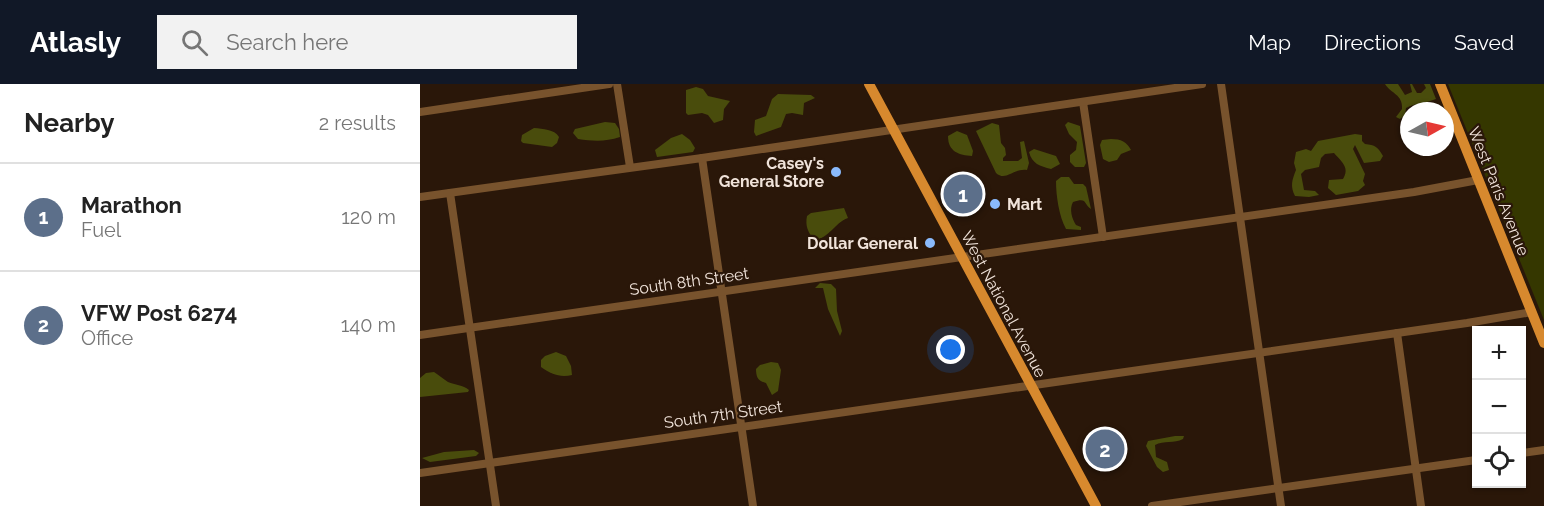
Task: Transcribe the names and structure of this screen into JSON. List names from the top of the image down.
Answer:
{
  "streets": {
    "main road": ["West Paris Avenue", "West National Avenue"],
    "street": ["South 8th Street", "South 7th Street"]
  },
  "crossings": [
    ["West Paris Avenue", "South 8th Street"],
    ["West Paris Avenue", "South 7th Street"],
    ["South 8th Street", "West National Avenue"],
    ["West National Avenue", "South 7th Street"]
  ],
  "places": ["Casey's General Store", "Mart", "Dollar General"],
  "north": "right",
  "page": {
    "header": "Atlasly",
    "search": "Search here",
    "nav": ["Map", "Directions", "Saved"],
    "heading": ["Nearby", "2 results"],
    "list": [
      {
        "mark": "1",
        "name": "Marathon",
        "note": "Fuel",
        "value": "120 m"
      },
      {
        "mark": "2",
        "name": "VFW Post 6274",
        "note": "Office",
        "value": "140 m"
      }
    ],
    "pins": ["1", "2"],
    "map_buttons": ["+", "−"]
  }
}
